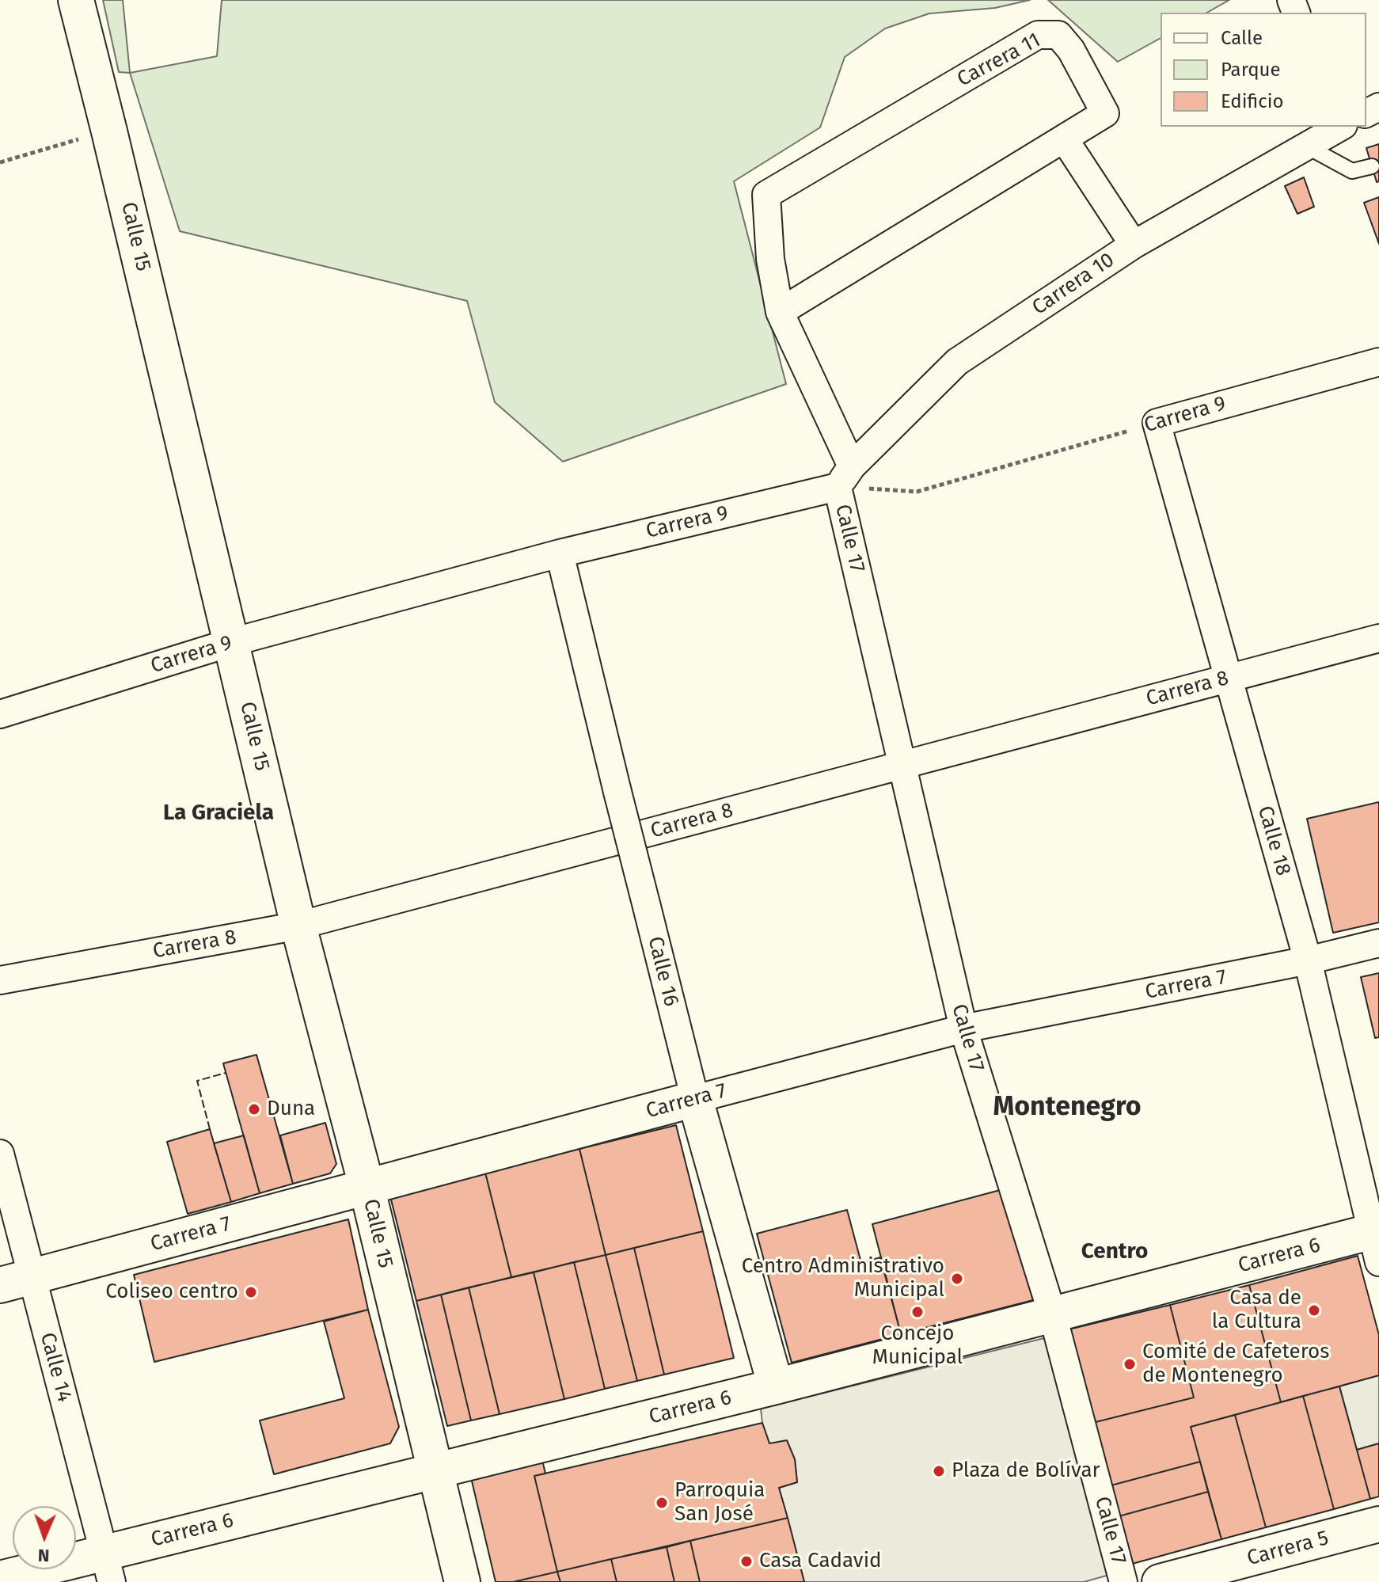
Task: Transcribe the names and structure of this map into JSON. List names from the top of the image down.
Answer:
{
  "streets": {
    "street": [
      "Carrera 11",
      "Calle 15",
      "Carrera 10",
      "Carrera 9",
      "Calle 17",
      "Carrera 8",
      "Calle 18",
      "Calle 16",
      "Carrera 7",
      "Carrera 6",
      "Calle 14",
      "Carrera 5"
    ]
  },
  "crossings": [
    ["Carrera 11", "Carrera 10"],
    ["Carrera 11", "Carrera 9"],
    ["Carrera 11", "Calle 17"],
    ["Calle 15", "Carrera 9"],
    ["Calle 15", "Carrera 8"],
    ["Calle 15", "Carrera 7"],
    ["Calle 15", "Carrera 6"],
    ["Carrera 10", "Carrera 9"],
    ["Carrera 10", "Calle 17"],
    ["Carrera 9", "Calle 17"],
    ["Carrera 9", "Calle 18"],
    ["Carrera 9", "Calle 16"],
    ["Calle 17", "Carrera 8"],
    ["Calle 17", "Carrera 7"],
    ["Calle 17", "Carrera 6"],
    ["Carrera 8", "Calle 18"],
    ["Calle 18", "Carrera 7"],
    ["Calle 18", "Carrera 6"],
    ["Calle 16", "Carrera 7"],
    ["Calle 16", "Carrera 6"],
    ["Carrera 7", "Calle 14"],
    ["Carrera 6", "Calle 14"]
  ],
  "districts": ["La Graciela", "Montenegro", "Centro"],
  "places": [
    "Duna",
    "Centro Administrativo Municipal",
    "Coliseo centro",
    "Casa de la Cultura",
    "Concejo Municipal",
    "Comité de Cafeteros de Montenegro",
    "Plaza de Bolívar",
    "Parroquia San José",
    "Casa Cadavid"
  ],
  "legend": ["Calle", "Parque", "Edificio"],
  "north": "bottom"
}
